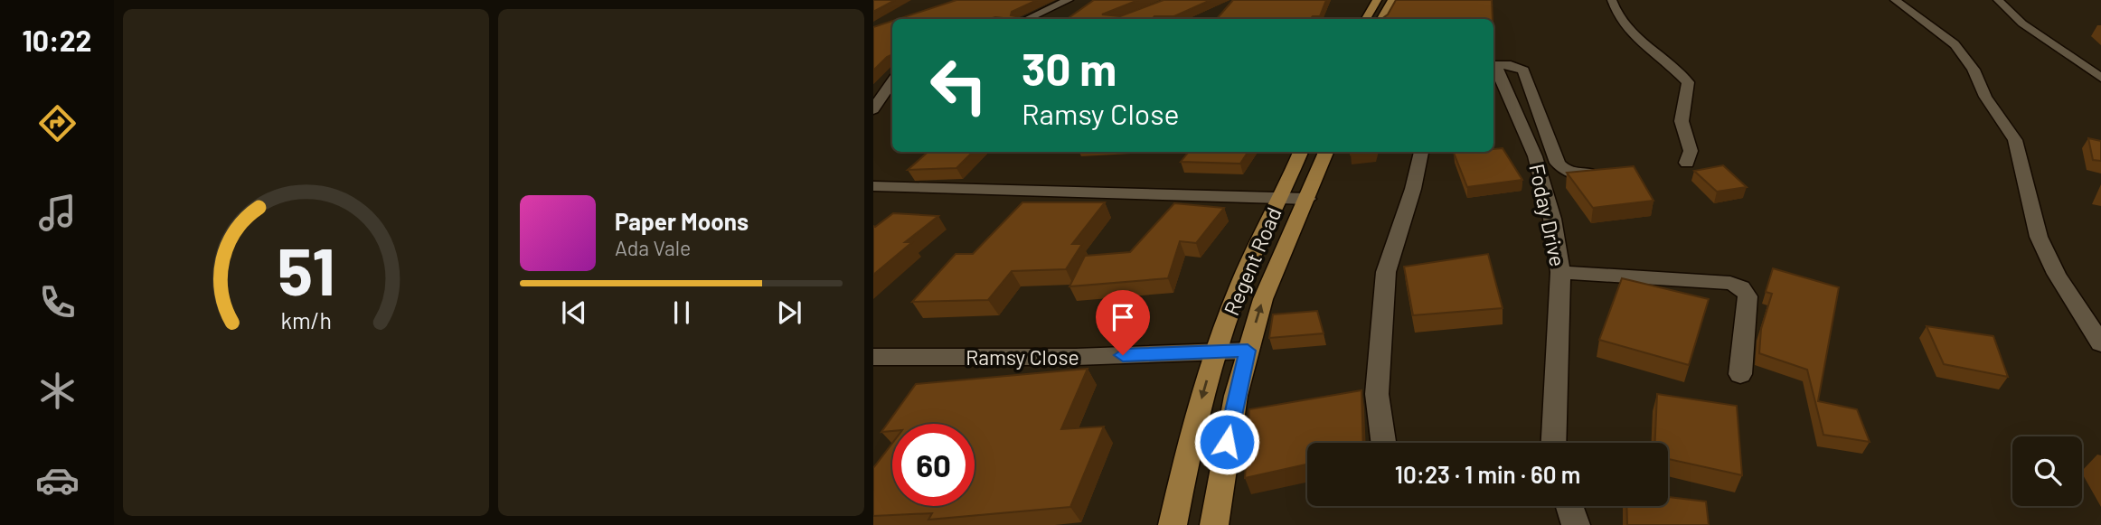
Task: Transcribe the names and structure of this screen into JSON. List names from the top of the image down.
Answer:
{
  "streets": {
    "main road": ["Regent Road"],
    "street": ["Foday Drive", "Ramsy Close"]
  },
  "crossings": [
    ["Regent Road", "Ramsy Close"]
  ],
  "page": {
    "tabs": "10:22",
    "turn": ["30 m", "Ramsy Close"],
    "song": ["Paper Moons", "Ada Vale"],
    "limit": "60",
    "trip": "10:23 · 1 min · 60 m",
    "gauge": ["51", "km/h"]
  }
}
